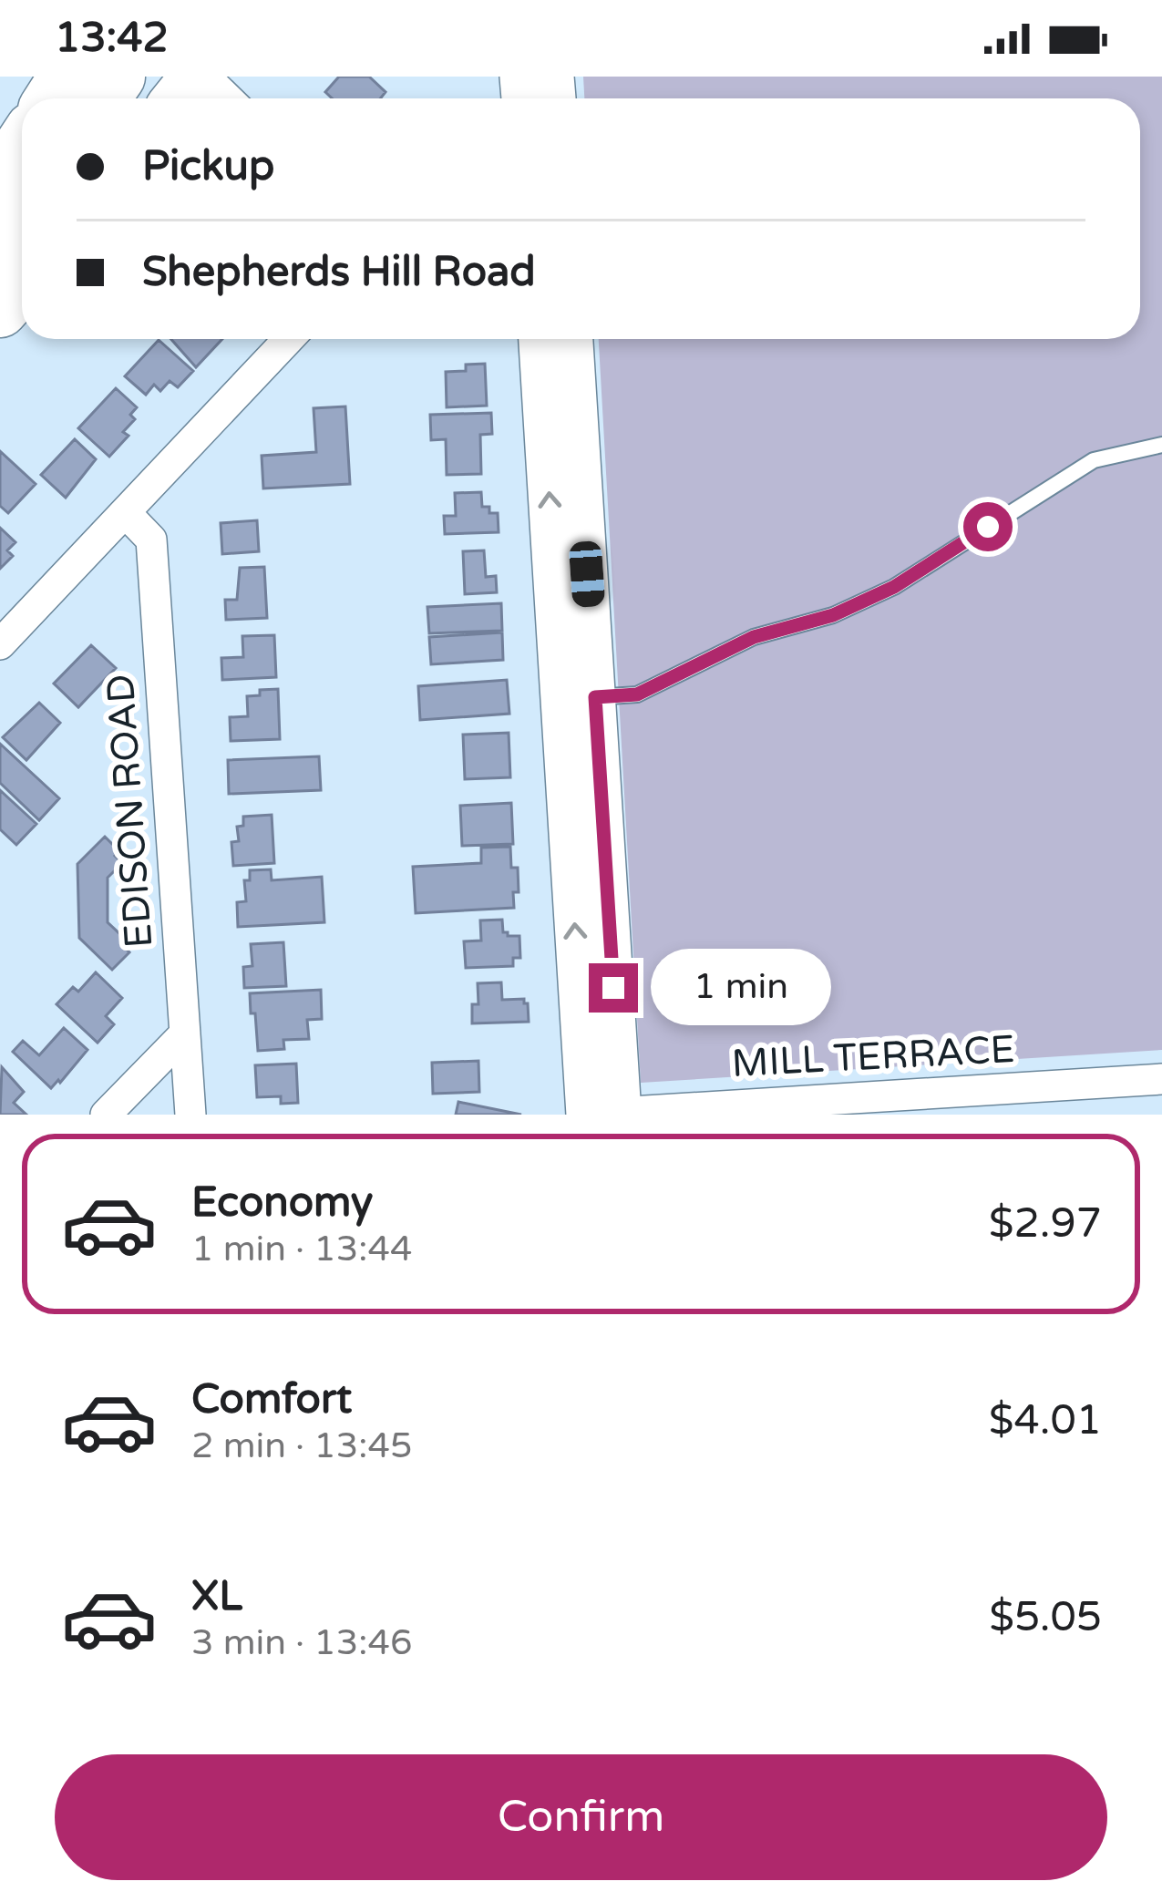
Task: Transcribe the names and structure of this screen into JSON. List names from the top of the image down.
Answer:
{
  "streets": {
    "street": ["EDISON ROAD", "MILL TERRACE"]
  },
  "page": {
    "status": "13:42",
    "banner": ["Pickup", "Shepherds Hill Road"],
    "bubble": "1 min",
    "list": [
      {
        "name": "Economy",
        "note": "1 min · 13:44",
        "value": "$2.97"
      },
      {
        "name": "Comfort",
        "note": "2 min · 13:45",
        "value": "$4.01"
      },
      {
        "name": "XL",
        "note": "3 min · 13:46",
        "value": "$5.05"
      }
    ],
    "buttons": "Confirm"
  }
}
